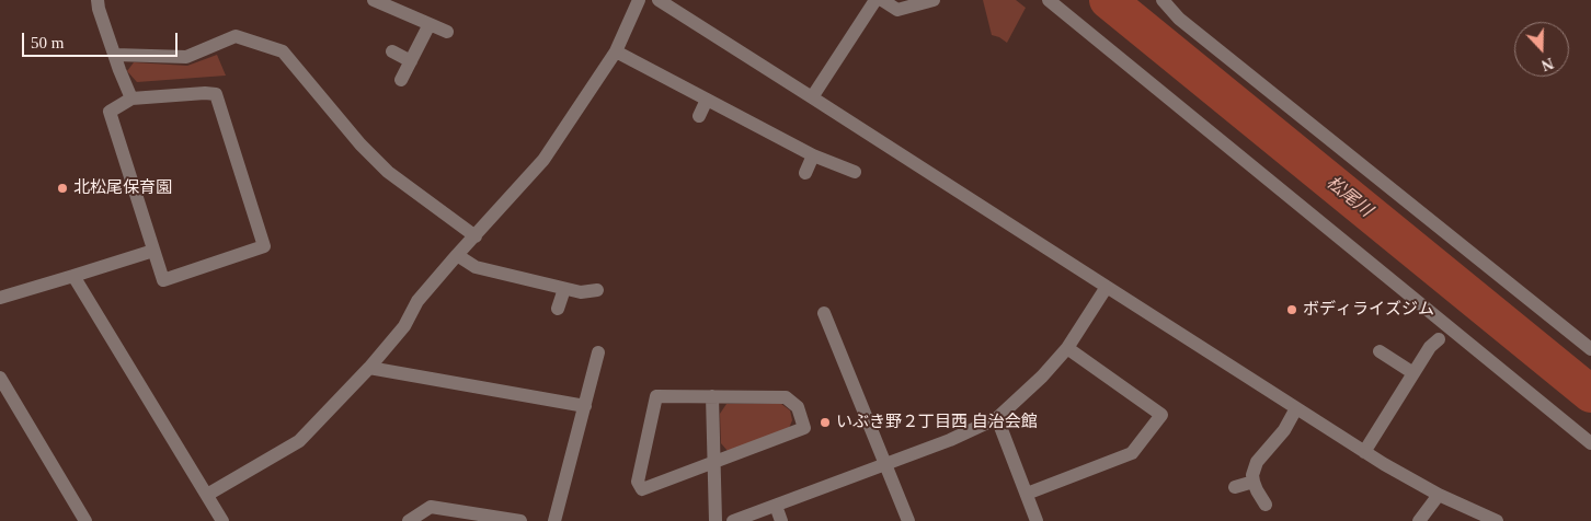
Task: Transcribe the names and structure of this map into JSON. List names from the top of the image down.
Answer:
{
  "water": ["松尾川"],
  "places": ["北松尾保育園", "ボディライズジム", "いぶき野２丁目西 自治会館"],
  "scale_bar": "50 m",
  "north": "bottom"
}
